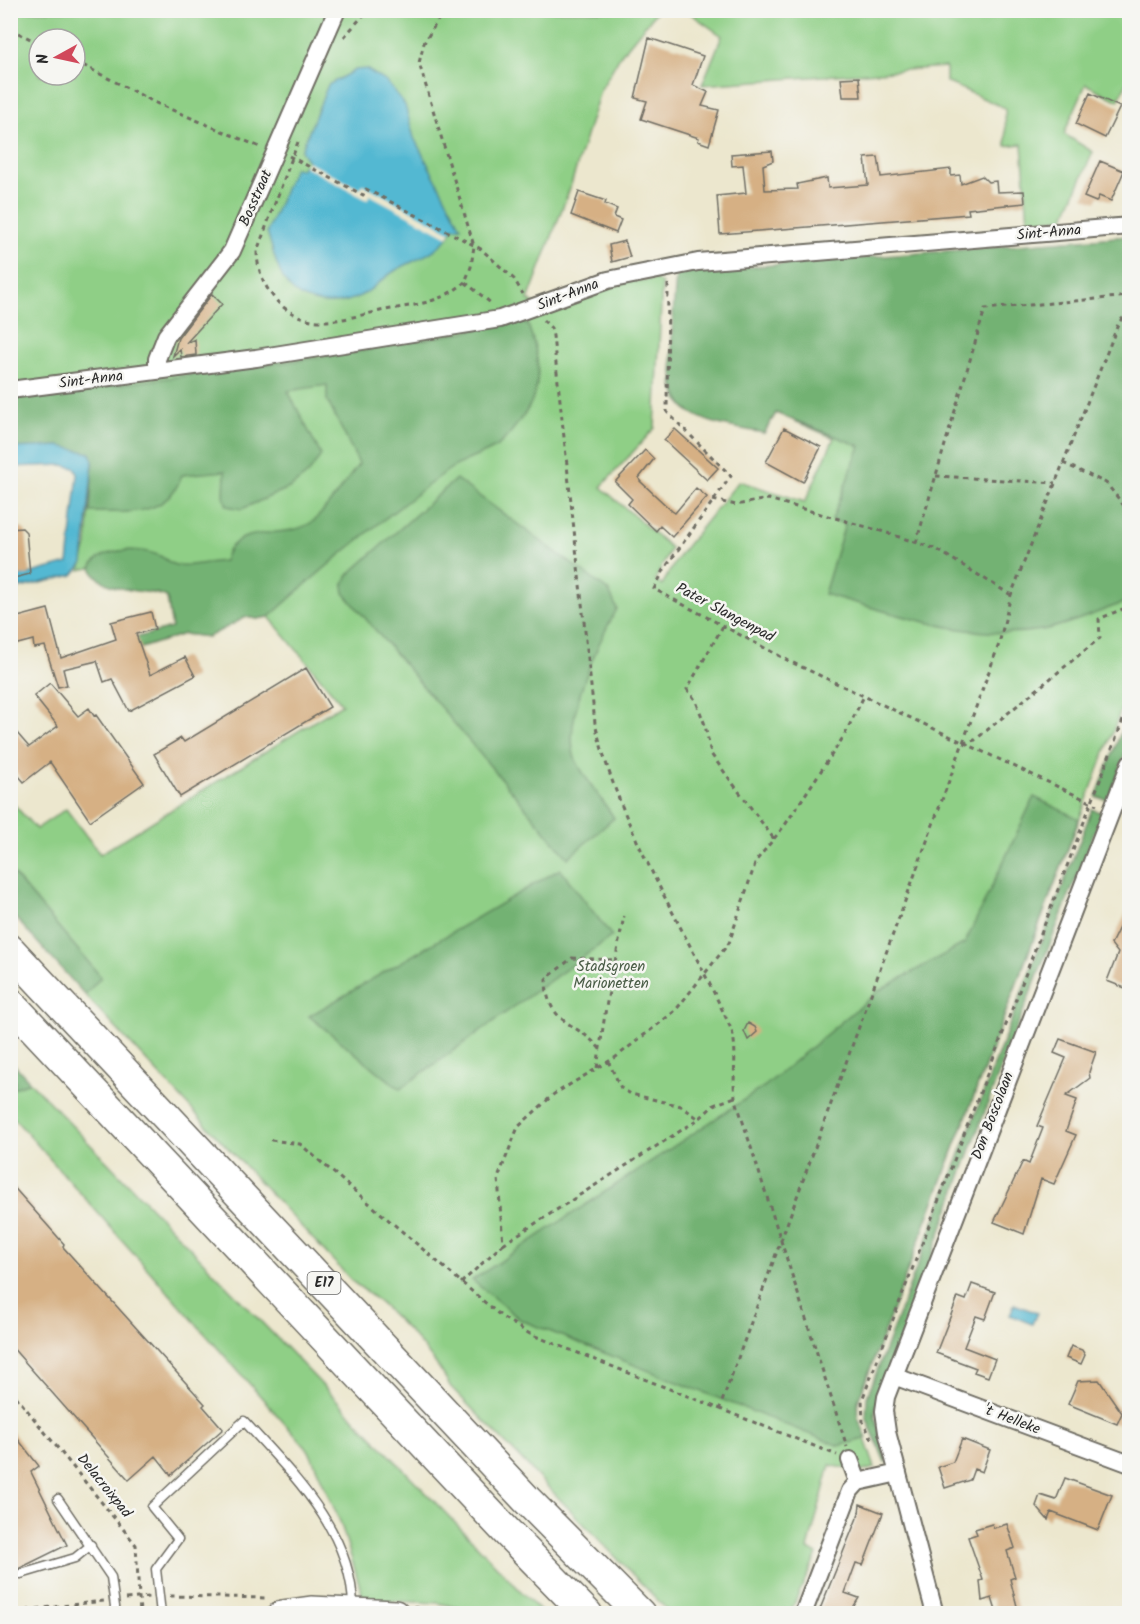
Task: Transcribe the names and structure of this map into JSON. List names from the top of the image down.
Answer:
{
  "streets": {
    "highway": ["E17"],
    "street": [
      "Bosstraat",
      "Sint-Anna",
      "Don Boscolaan",
      "'t Helleke"
    ],
    "path": ["Pater Slangenpad", "Delacroixpad"]
  },
  "crossings": [
    ["Bosstraat", "Sint-Anna"],
    ["Sint-Anna", "Pater Slangenpad"],
    ["Don Boscolaan", "'t Helleke"]
  ],
  "parks": ["Stadsgroen Marionetten"],
  "north": "left"
}
